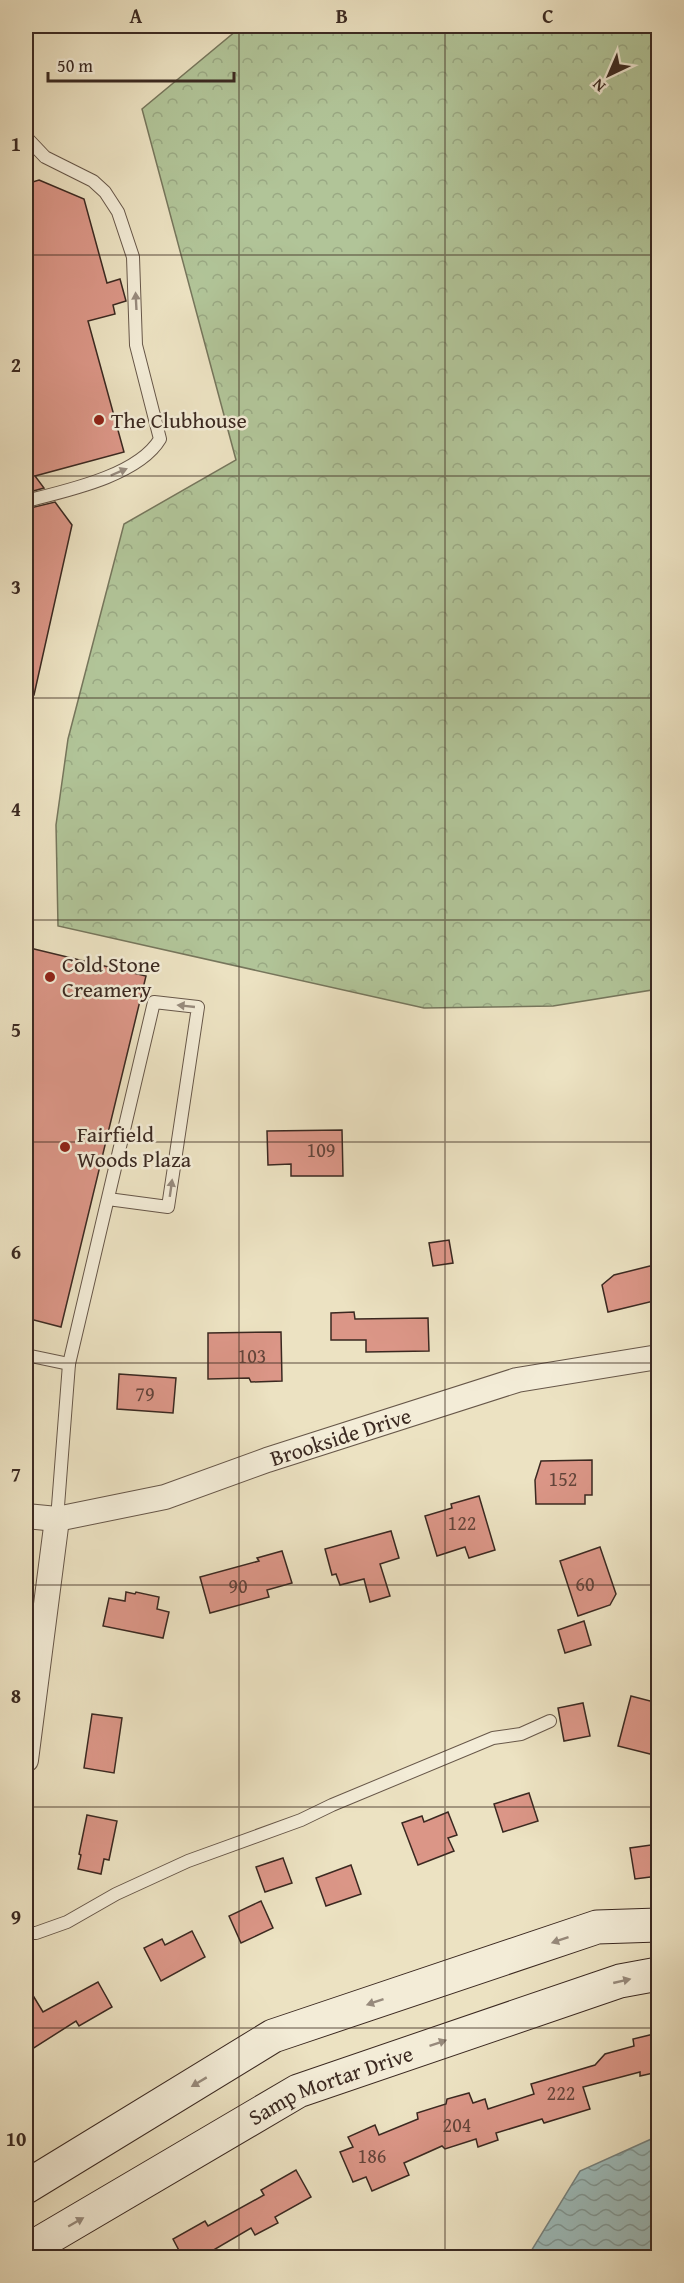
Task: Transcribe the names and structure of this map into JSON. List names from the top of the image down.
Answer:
{
  "streets": {
    "main road": ["Samp Mortar Drive"],
    "street": ["Brookside Drive"]
  },
  "places": ["The Clubhouse", "Cold Stone Creamery", "Fairfield Woods Plaza"],
  "house_numbers": [
    "109",
    "103",
    "79",
    "152",
    "122",
    "60",
    "90",
    "222",
    "204",
    "186"
  ],
  "scale_bar": "50 m",
  "north": "bottom left",
  "grid": {
    "columns": ["A", "B", "C"],
    "rows": [
      "1",
      "2",
      "3",
      "4",
      "5",
      "6",
      "7",
      "8",
      "9",
      "10"
    ]
  }
}
